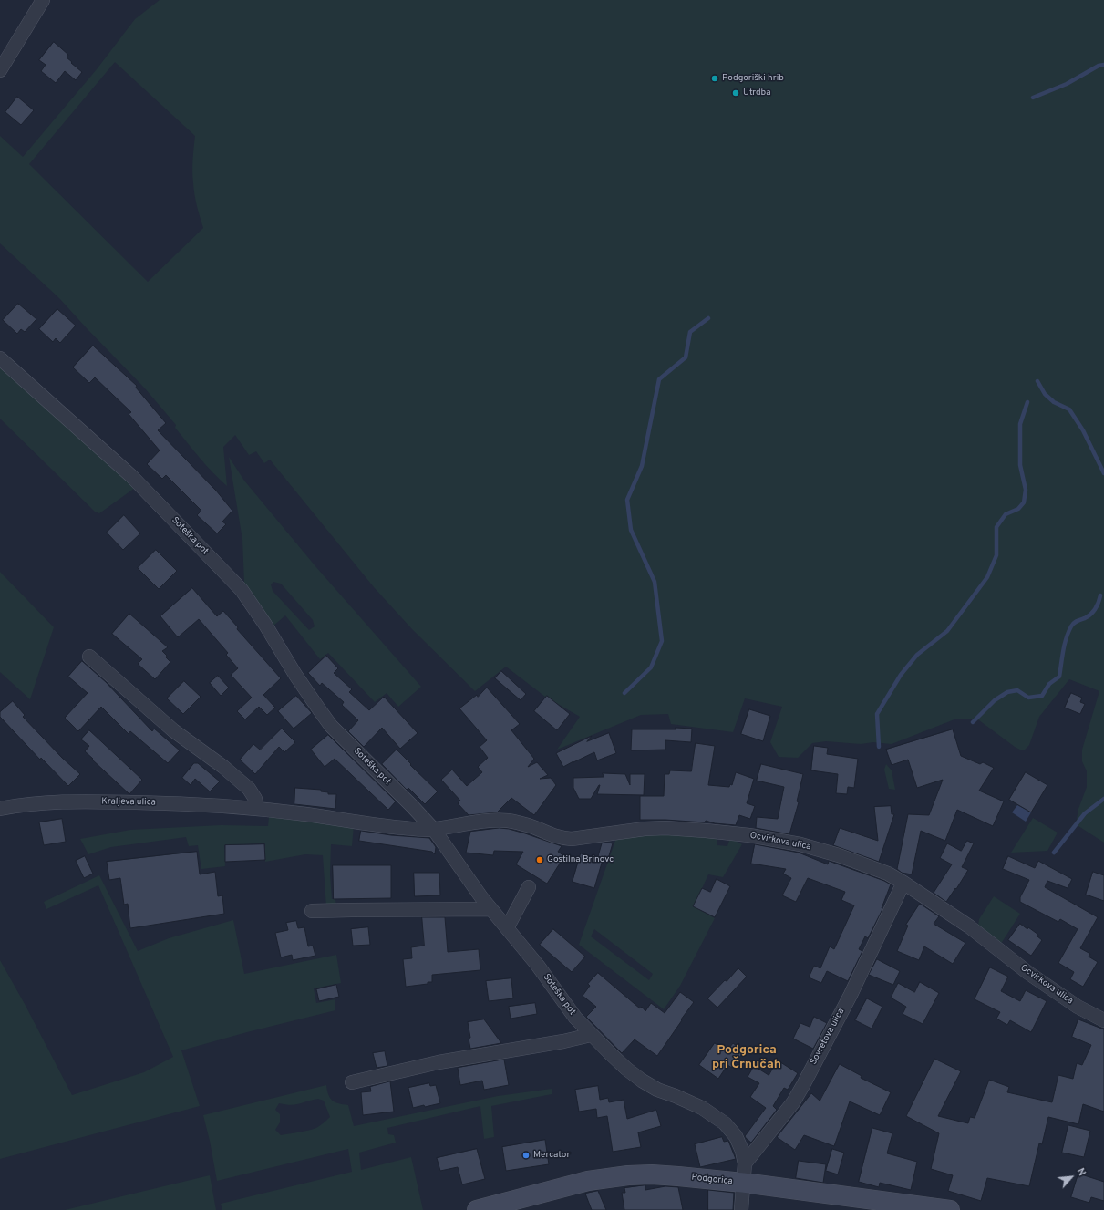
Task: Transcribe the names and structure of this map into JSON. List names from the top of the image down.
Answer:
{
  "streets": {
    "main road": ["Podgorica"],
    "street": [
      "Soteška pot",
      "Kraljeva ulica",
      "Ocvirkova ulica",
      "Sovretova ulica"
    ]
  },
  "crossings": [
    ["Soteška pot", "Kraljeva ulica"],
    ["Soteška pot", "Ocvirkova ulica"],
    ["Soteška pot", "Sovretova ulica"],
    ["Kraljeva ulica", "Ocvirkova ulica"],
    ["Ocvirkova ulica", "Sovretova ulica"]
  ],
  "districts": ["Podgorica pri Črnučah"],
  "places": [
    "Podgoriški hrib",
    "Utrdba",
    "Gostilna Brinovc",
    "Mercator"
  ],
  "north": "top right"
}
